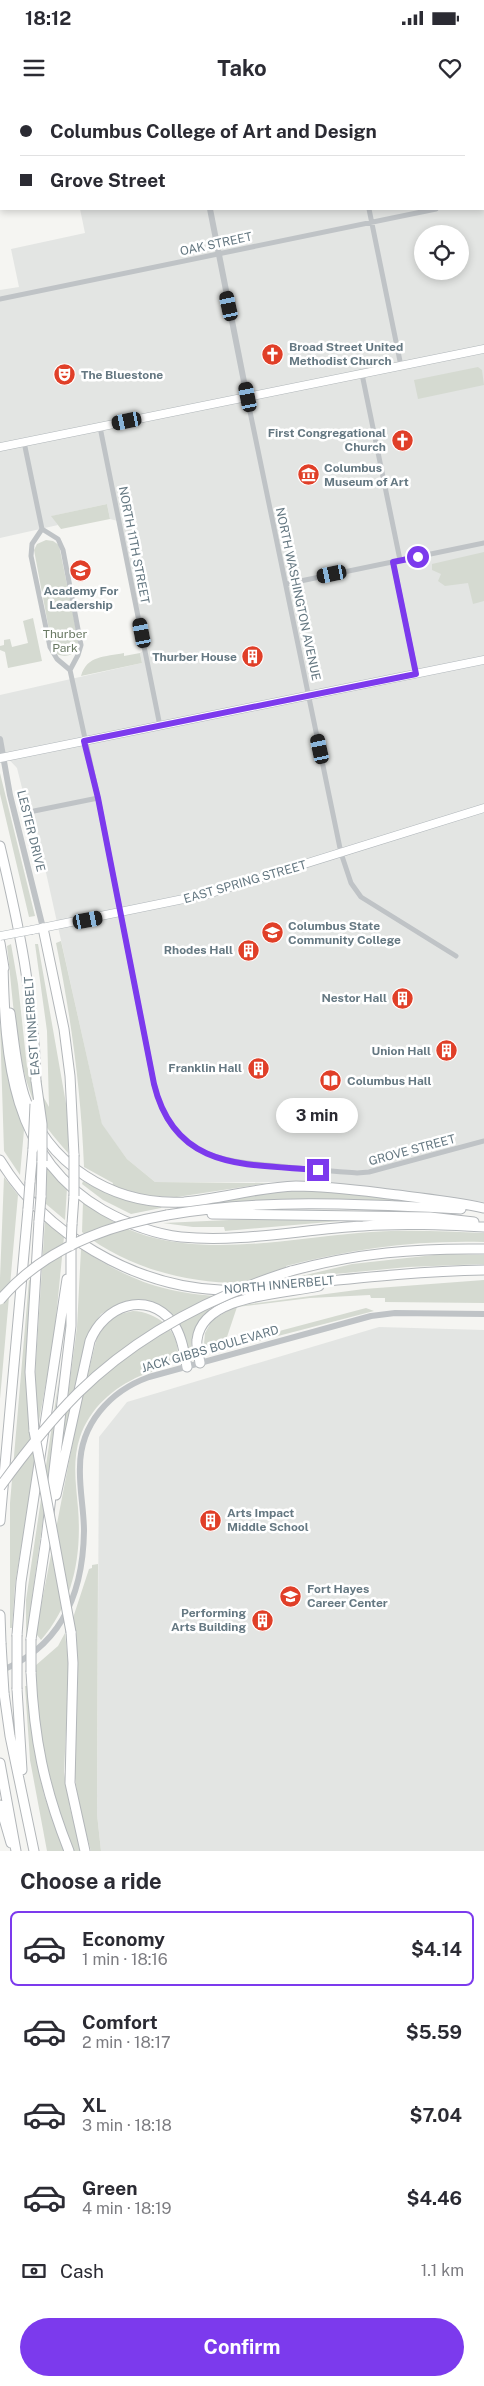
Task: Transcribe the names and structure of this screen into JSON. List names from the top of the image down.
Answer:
{
  "streets": {
    "highway": ["EAST INNERBELT", "NORTH INNERBELT"],
    "main road": ["EAST SPRING STREET"],
    "street": [
      "OAK STREET",
      "NORTH 11TH STREET",
      "NORTH WASHINGTON AVENUE",
      "LESTER DRIVE",
      "GROVE STREET",
      "JACK GIBBS BOULEVARD"
    ]
  },
  "crossings": [
    ["NORTH WASHINGTON AVENUE", "EAST SPRING STREET"],
    ["LESTER DRIVE", "EAST SPRING STREET"],
    ["EAST SPRING STREET", "GROVE STREET"]
  ],
  "parks": ["Thurber Park"],
  "places": {
    "church": ["Broad Street United Methodist Church", "First Congregational Church"],
    "theatre": ["The Bluestone"],
    "museum": ["Columbus Museum of Art"],
    "school or university": ["Academy For Leadership", "Columbus State Community College", "Fort Hayes Career Center"],
    "building": [
      "Thurber House",
      "Rhodes Hall",
      "Nestor Hall",
      "Union Hall",
      "Franklin Hall",
      "Arts Impact Middle School",
      "Performing Arts Building"
    ],
    "library": ["Columbus Hall"]
  },
  "page": {
    "status": "18:12",
    "header": "Tako",
    "banner": ["Columbus College of Art and Design", "Grove Street"],
    "bubble": "3 min",
    "heading": "Choose a ride",
    "list": [
      {
        "name": "Economy",
        "note": "1 min · 18:16",
        "value": "$4.14"
      },
      {
        "name": "Comfort",
        "note": "2 min · 18:17",
        "value": "$5.59"
      },
      {
        "name": "XL",
        "note": "3 min · 18:18",
        "value": "$7.04"
      },
      {
        "name": "Green",
        "note": "4 min · 18:19",
        "value": "$4.46"
      }
    ],
    "pay": ["Cash", "1.1 km"],
    "buttons": "Confirm"
  }
}
